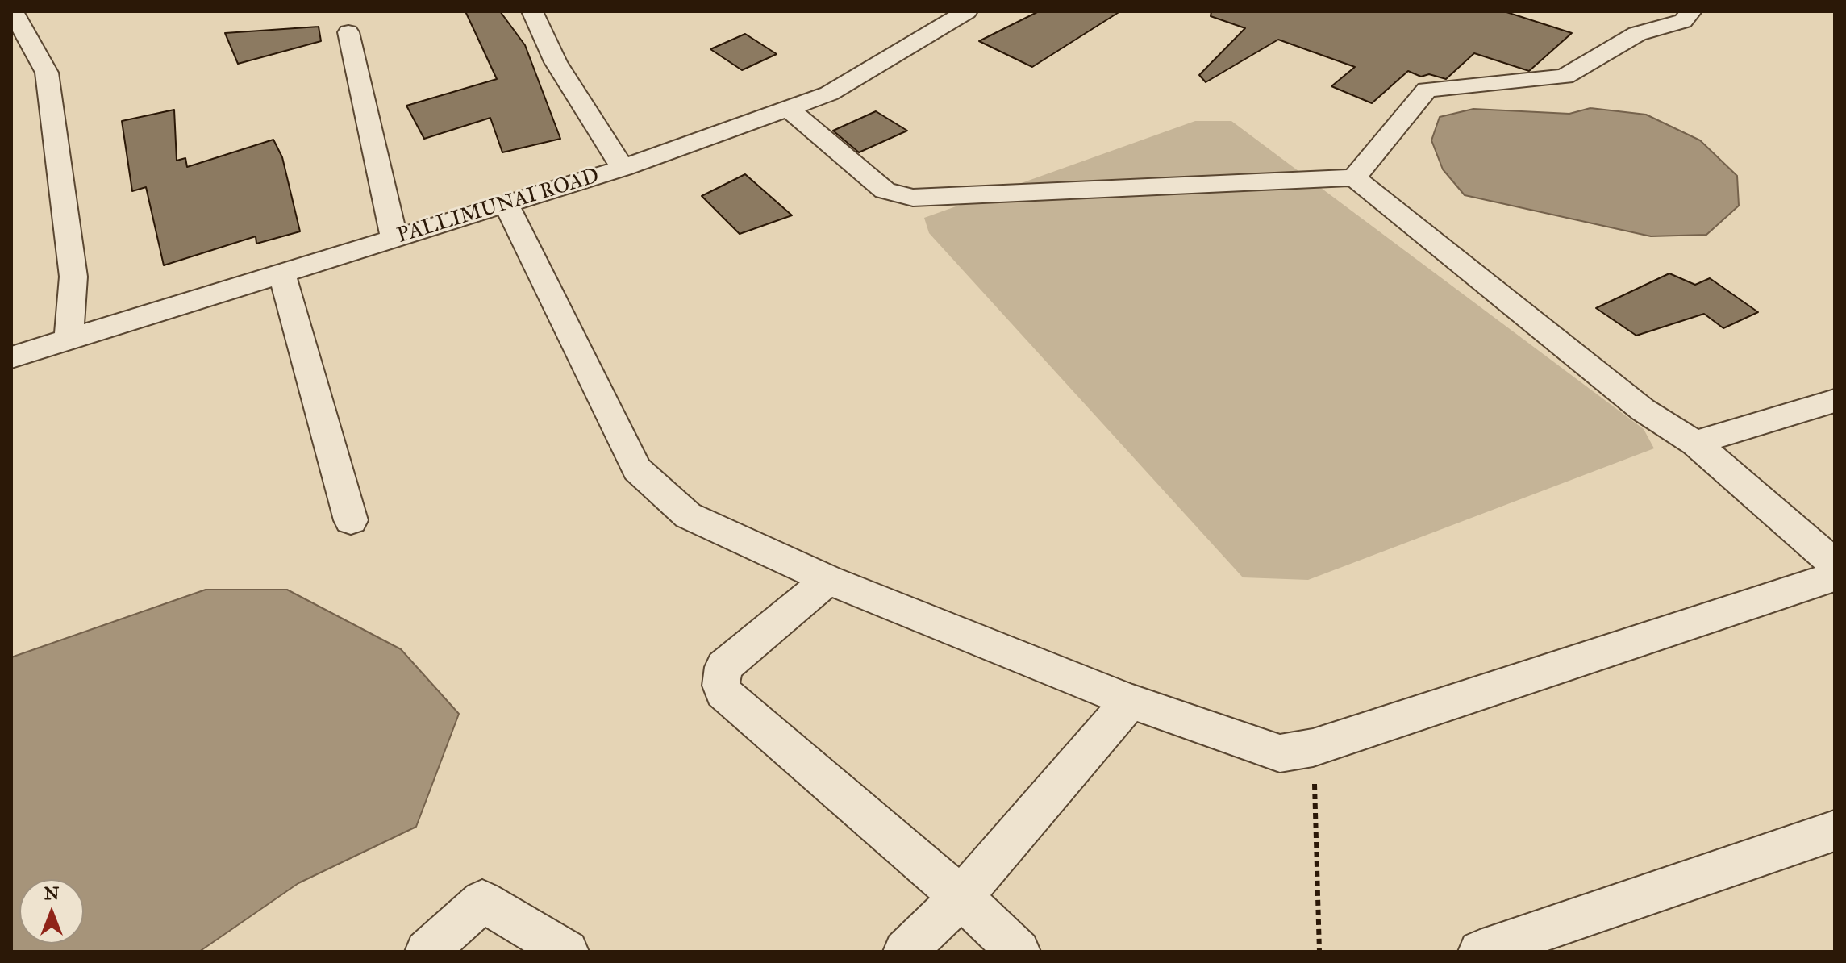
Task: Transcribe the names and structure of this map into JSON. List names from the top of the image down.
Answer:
{
  "streets": {
    "street": ["PALLIMUNAI ROAD"]
  },
  "north": "top"
}
